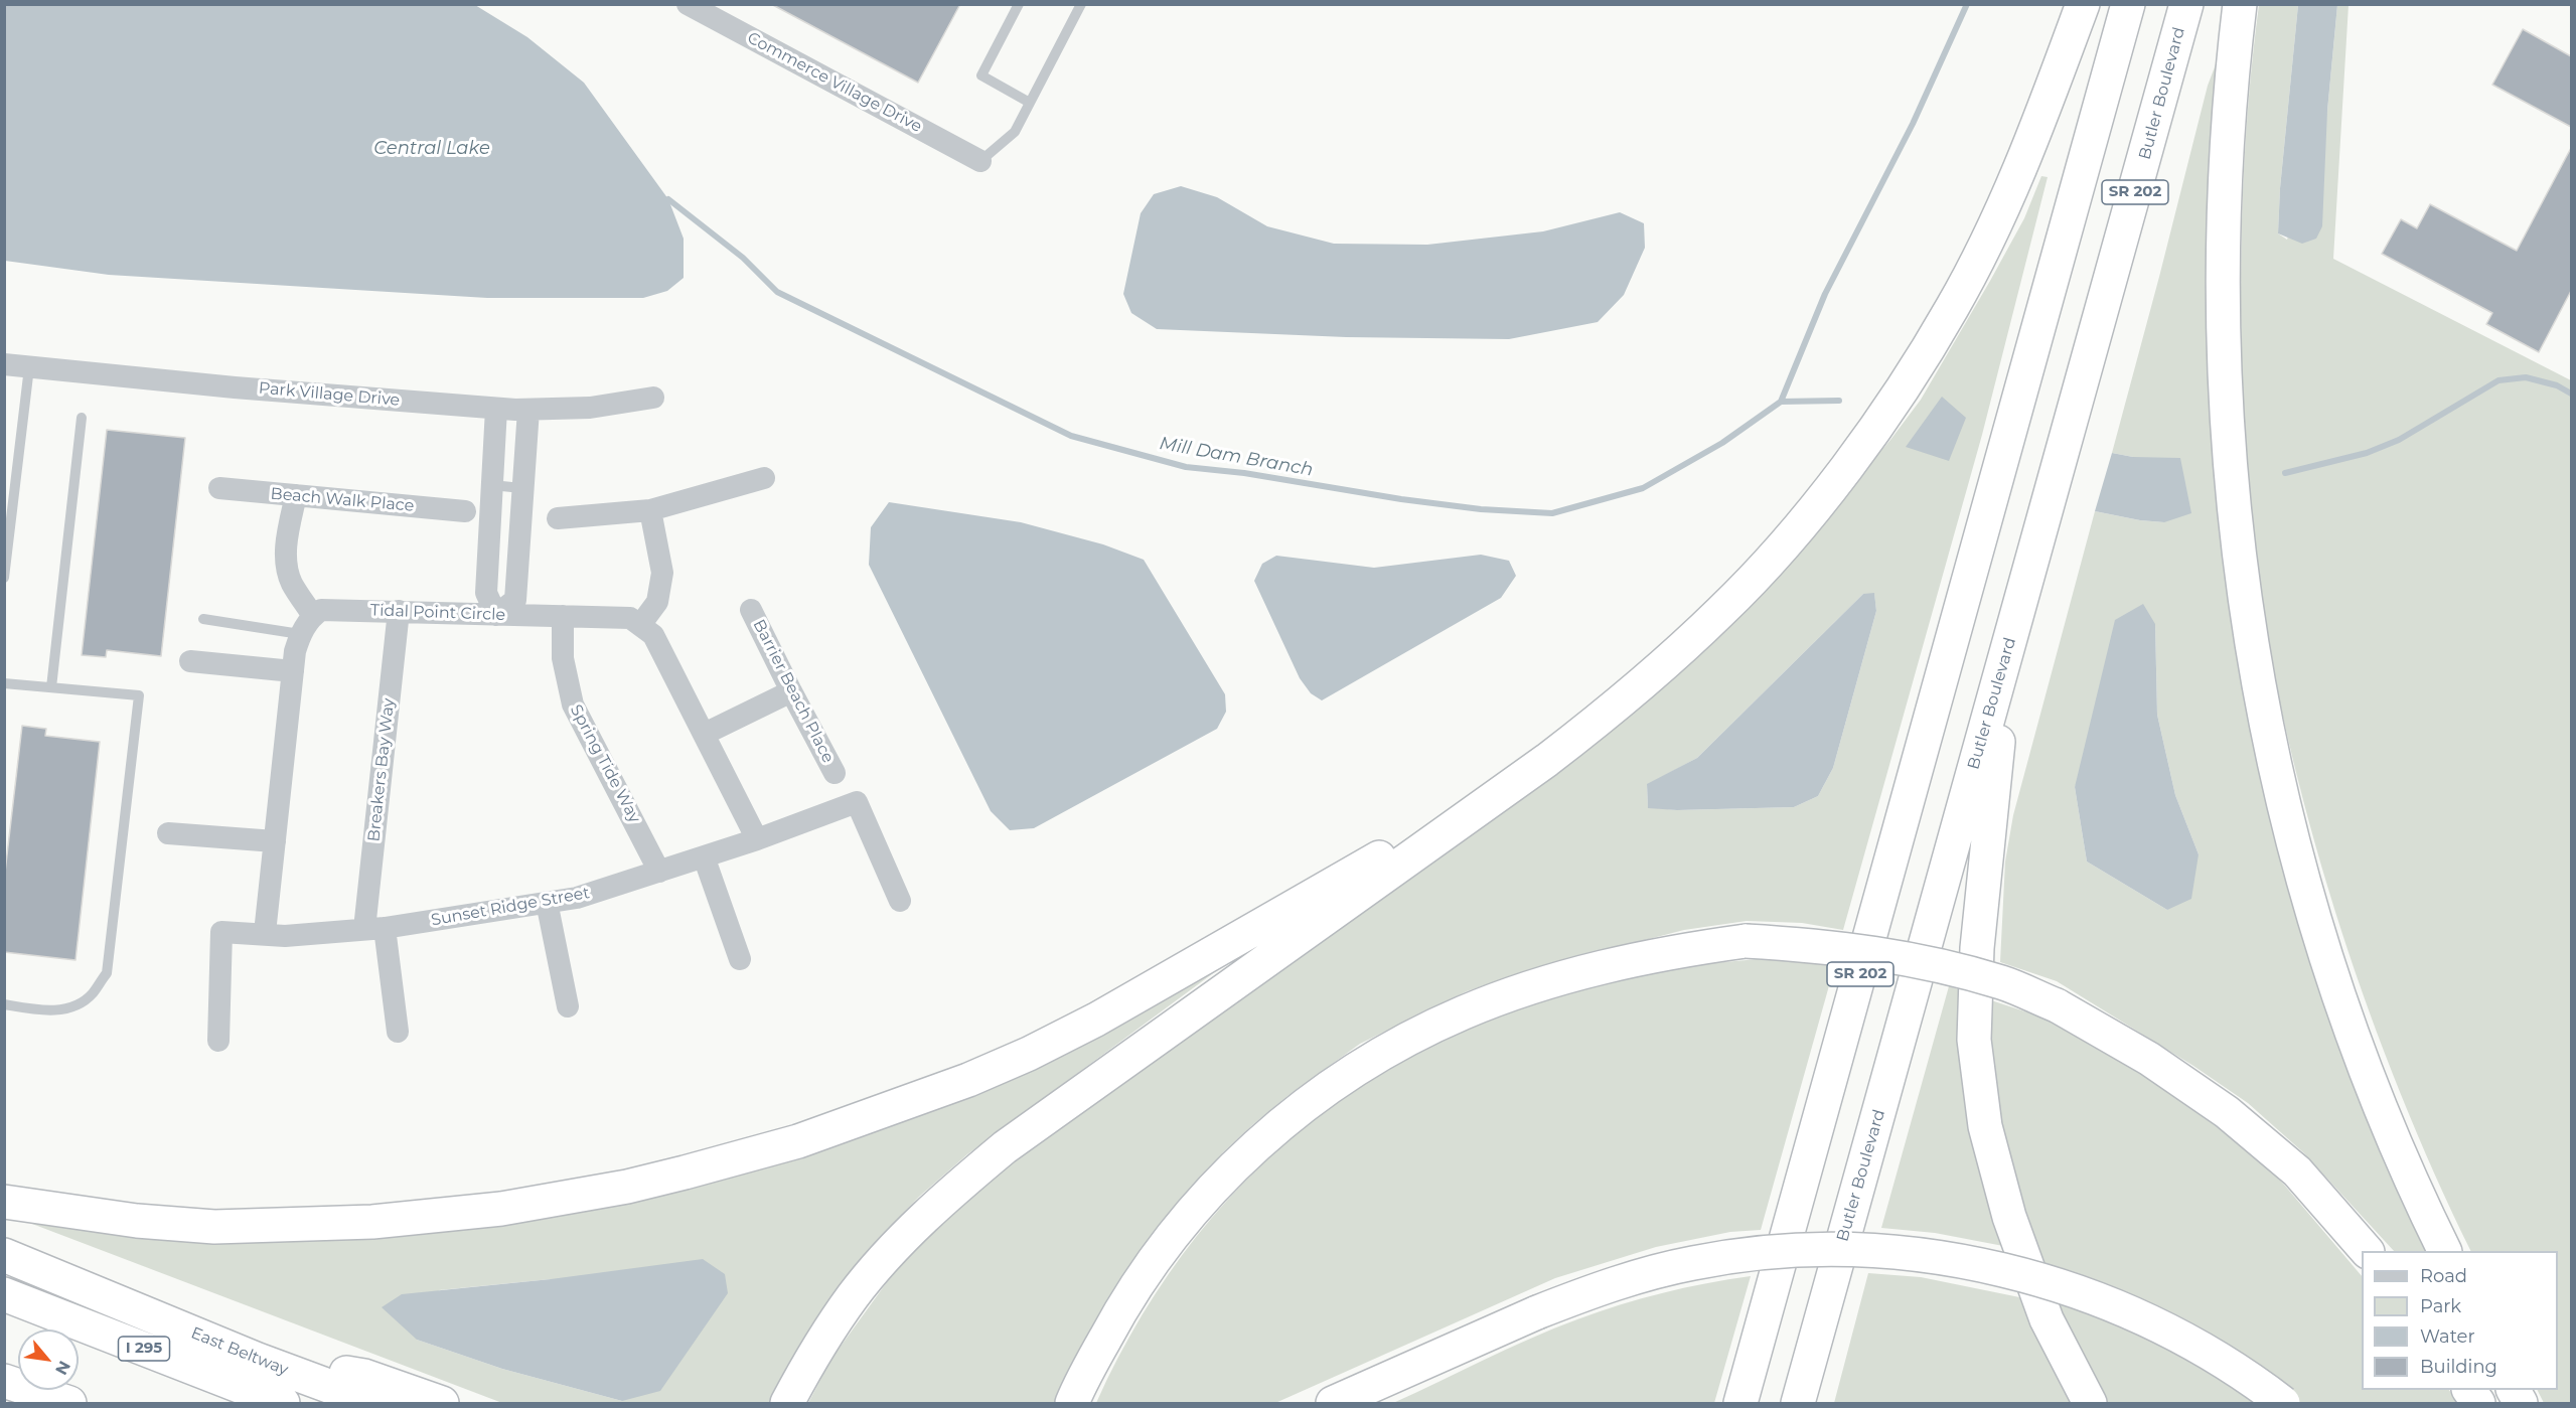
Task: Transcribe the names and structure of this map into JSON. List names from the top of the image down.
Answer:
{
  "streets": {
    "highway": [
      "Butler Boulevard",
      "SR 202",
      "I 295",
      "East Beltway"
    ],
    "street": [
      "Commerce Village Drive",
      "Park Village Drive",
      "Beach Walk Place",
      "Tidal Point Circle",
      "Barrier Beach Place",
      "Spring Tide Way",
      "Breakers Bay Way",
      "Sunset Ridge Street"
    ]
  },
  "crossings": [
    ["Tidal Point Circle", "Spring Tide Way"],
    ["Tidal Point Circle", "Breakers Bay Way"],
    ["Spring Tide Way", "Sunset Ridge Street"],
    ["Breakers Bay Way", "Sunset Ridge Street"]
  ],
  "water": ["Central Lake", "Mill Dam Branch"],
  "legend": [
    "Road",
    "Park",
    "Water",
    "Building"
  ],
  "north": "bottom right"
}
